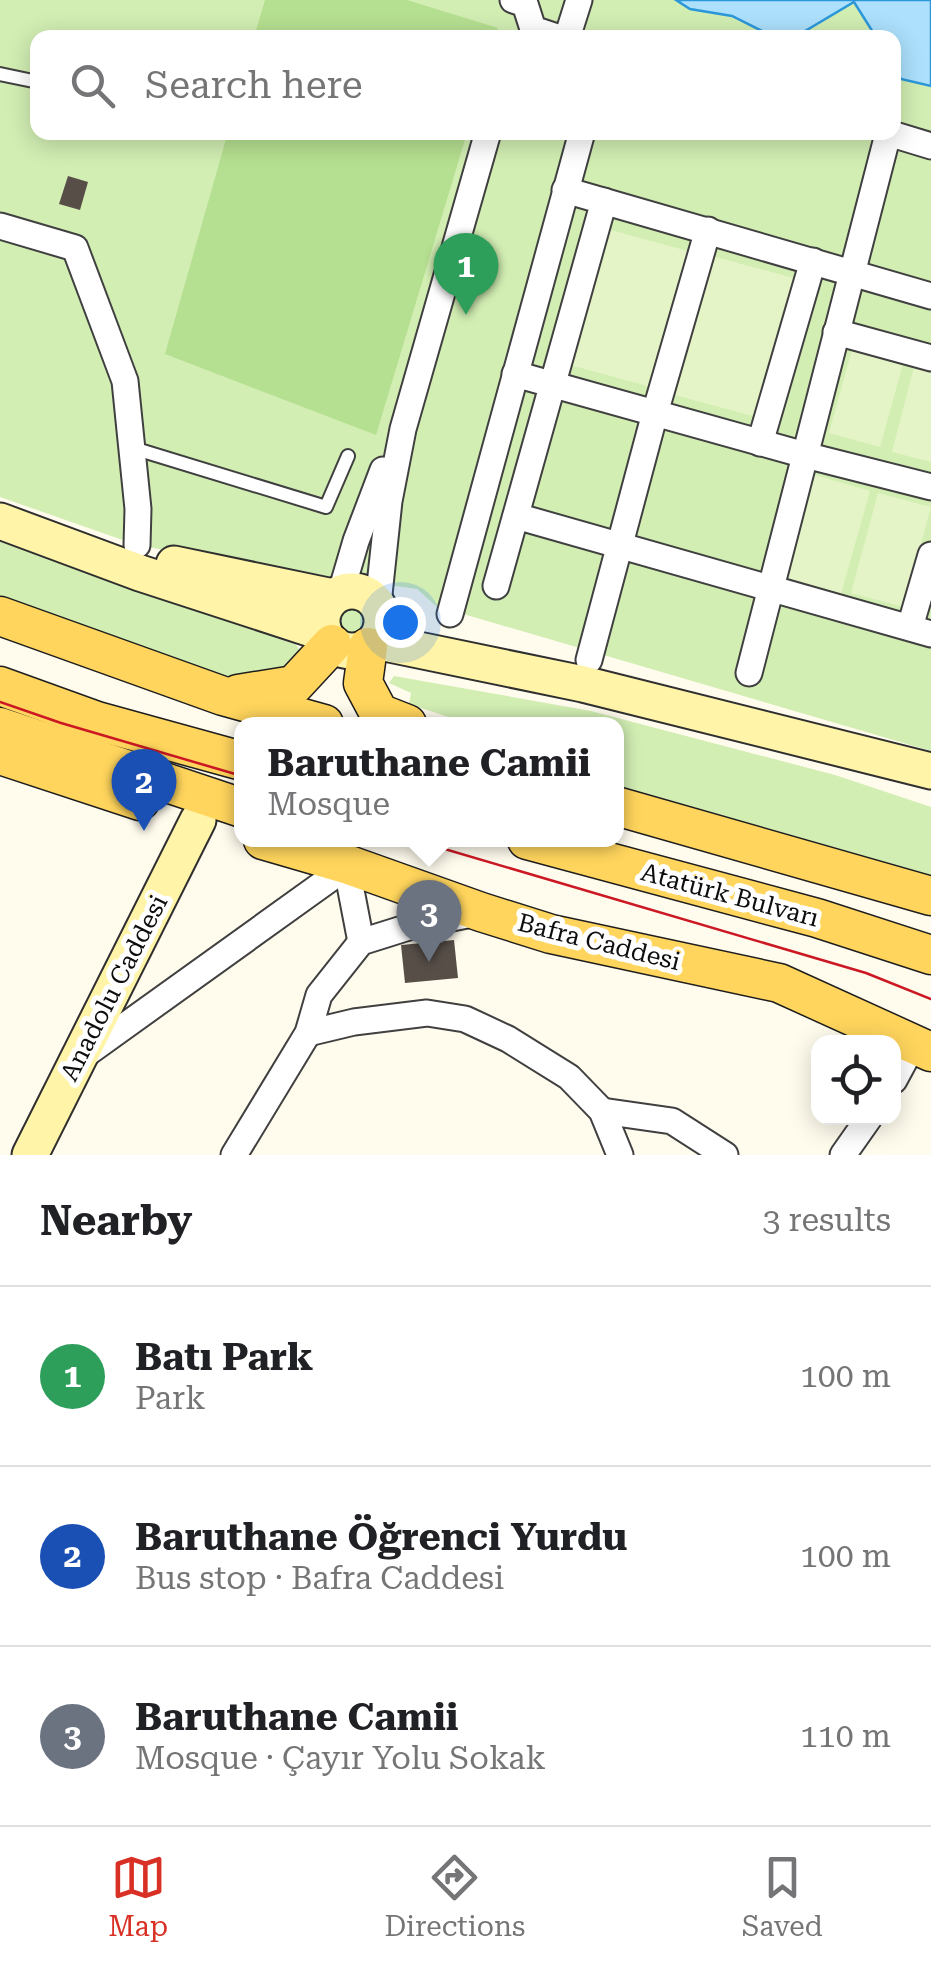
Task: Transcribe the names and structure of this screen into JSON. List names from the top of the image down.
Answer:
{
  "streets": {
    "main road": ["Atatürk Bulvarı", "Bafra Caddesi", "Anadolu Caddesi"]
  },
  "page": {
    "search": "Search here",
    "pins": ["1", "2", "3"],
    "popup": ["Baruthane Camii", "Mosque"],
    "heading": ["Nearby", "3 results"],
    "list": [
      {
        "mark": "1",
        "name": "Batı Park",
        "note": "Park",
        "value": "100 m"
      },
      {
        "mark": "2",
        "name": "Baruthane Öğrenci Yurdu",
        "note": "Bus stop · Bafra Caddesi",
        "value": "100 m"
      },
      {
        "mark": "3",
        "name": "Baruthane Camii",
        "note": "Mosque · Çayır Yolu Sokak",
        "value": "110 m"
      }
    ],
    "nav": ["Map", "Directions", "Saved"]
  }
}
